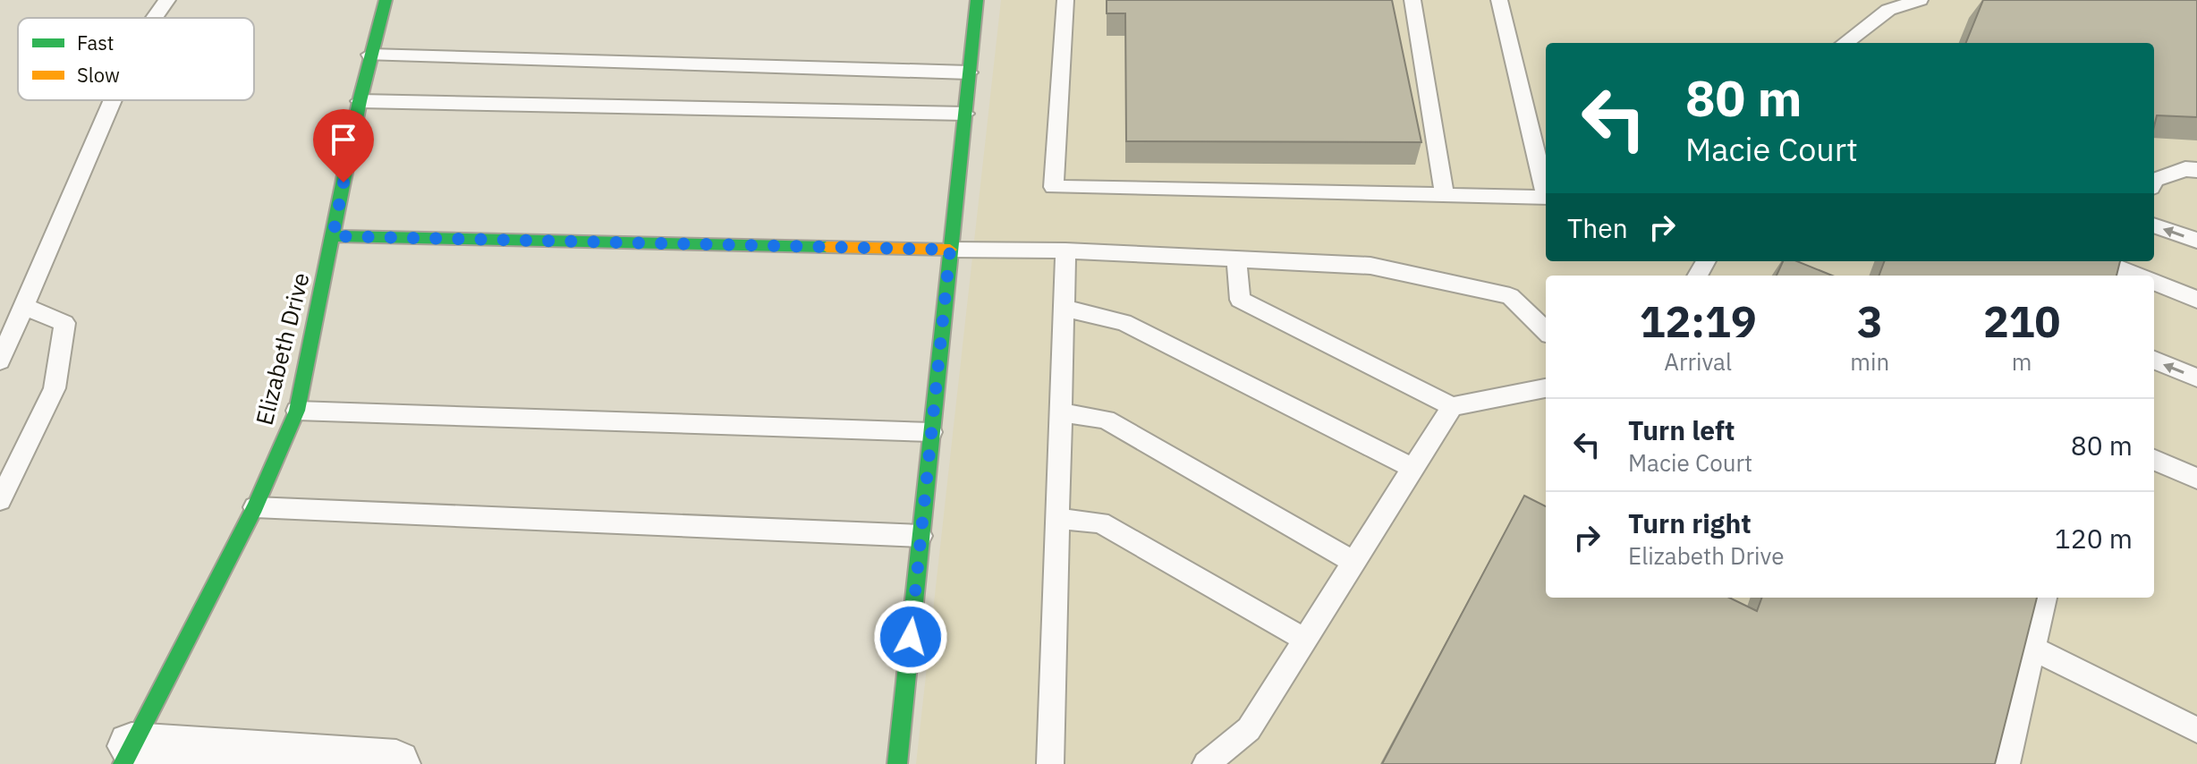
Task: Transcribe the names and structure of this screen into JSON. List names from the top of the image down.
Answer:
{
  "streets": {
    "street": ["Elizabeth Drive"]
  },
  "legend": ["Fast", "Slow"],
  "page": {
    "turn": ["80 m", "Macie Court"],
    "then": "Then",
    "eta": [
      "12:19",
      "Arrival",
      "3",
      "min",
      "210",
      "m"
    ],
    "list": [
      {
        "name": "Turn left",
        "note": "Macie Court",
        "value": "80 m"
      },
      {
        "name": "Turn right",
        "note": "Elizabeth Drive",
        "value": "120 m"
      }
    ]
  }
}
